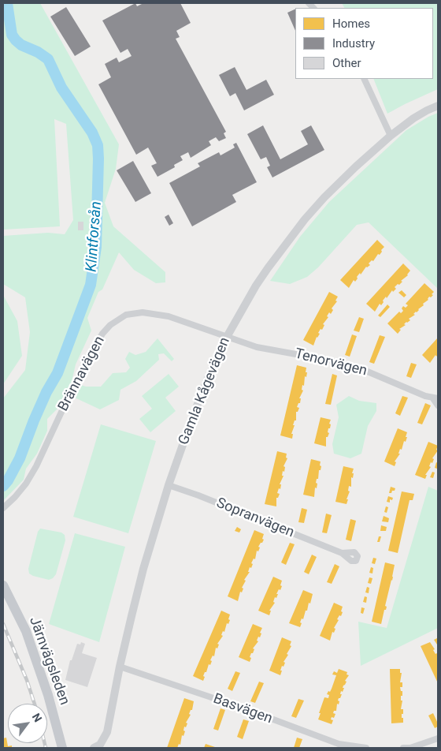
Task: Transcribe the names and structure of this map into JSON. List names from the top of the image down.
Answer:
{
  "streets": {
    "main road": ["Järnvägsleden"],
    "street": [
      "Tenorvägen",
      "Brännavägen",
      "Gamla Kågevägen",
      "Sopranvägen",
      "Basvägen"
    ]
  },
  "crossings": [
    ["Tenorvägen", "Brännavägen"],
    ["Tenorvägen", "Gamla Kågevägen"],
    ["Brännavägen", "Gamla Kågevägen"],
    ["Gamla Kågevägen", "Sopranvägen"],
    ["Gamla Kågevägen", "Basvägen"]
  ],
  "water": ["Klintforsån"],
  "legend": ["Homes", "Industry", "Other"],
  "north": "top right"
}
